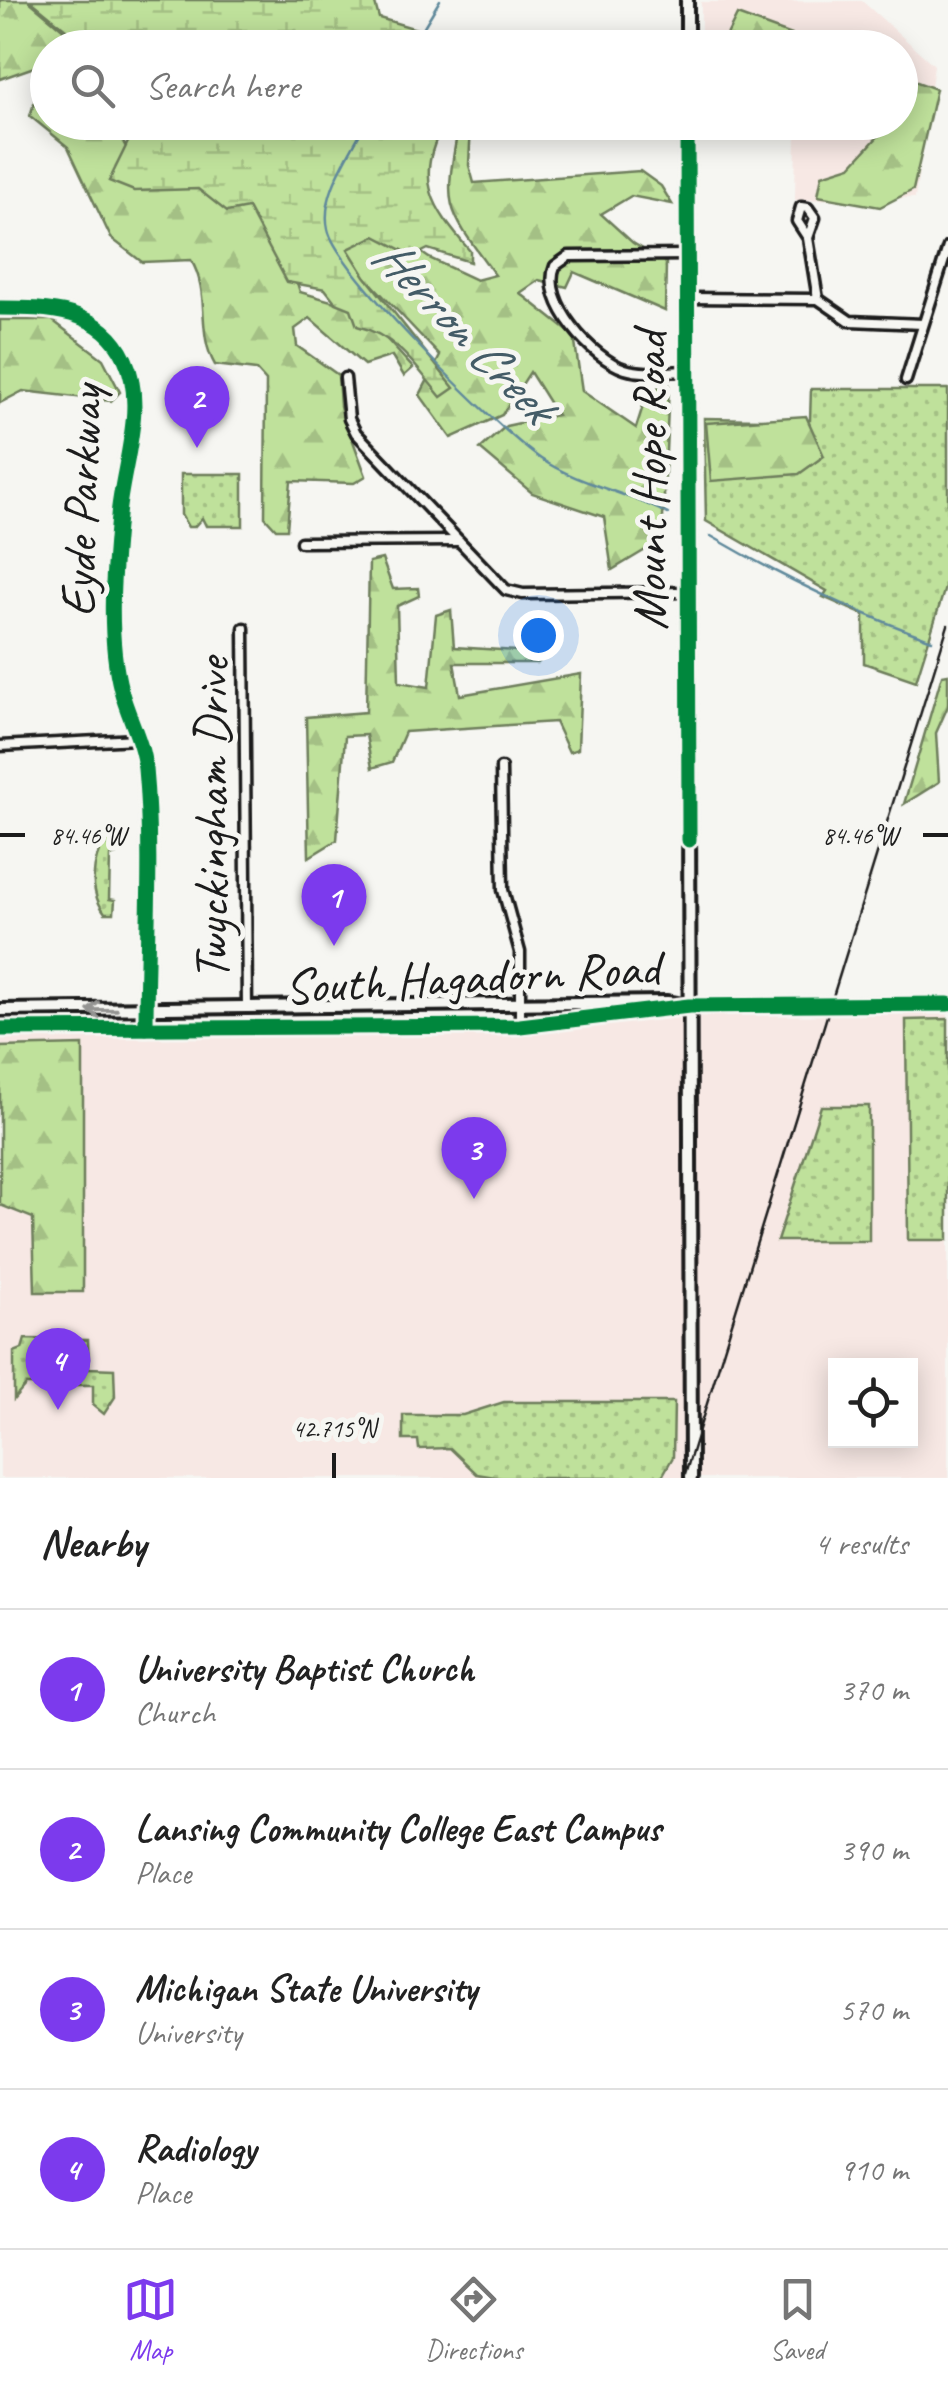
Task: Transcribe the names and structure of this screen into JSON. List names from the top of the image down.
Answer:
{
  "streets": {
    "street": [
      "Mount Hope Road",
      "Eyde Parkway",
      "Twyckingham Drive",
      "South Hagadorn Road"
    ]
  },
  "crossings": [
    ["Mount Hope Road", "South Hagadorn Road"],
    ["Eyde Parkway", "South Hagadorn Road"],
    ["Twyckingham Drive", "South Hagadorn Road"]
  ],
  "water": ["Herron Creek"],
  "page": {
    "search": "Search here",
    "pins": [
      "2",
      "1",
      "3",
      "4"
    ],
    "heading": ["Nearby", "4 results"],
    "list": [
      {
        "mark": "1",
        "name": "University Baptist Church",
        "note": "Church",
        "value": "370 m"
      },
      {
        "mark": "2",
        "name": "Lansing Community College East Campus",
        "note": "Place",
        "value": "390 m"
      },
      {
        "mark": "3",
        "name": "Michigan State University",
        "note": "University",
        "value": "570 m"
      },
      {
        "mark": "4",
        "name": "Radiology",
        "note": "Place",
        "value": "910 m"
      }
    ],
    "nav": ["Map", "Directions", "Saved"]
  },
  "coordinates": ["84.46°W", "42.715°N"]
}
